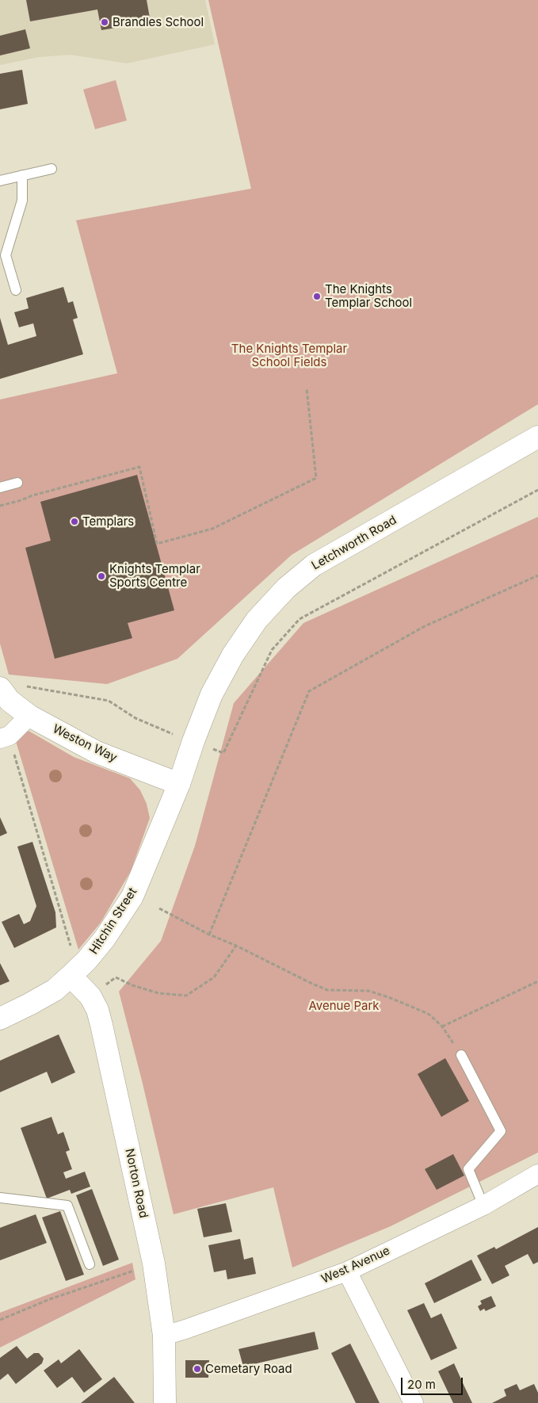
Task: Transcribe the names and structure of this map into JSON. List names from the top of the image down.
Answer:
{
  "streets": {
    "main road": [
      "Letchworth Road",
      "Weston Way",
      "Hitchin Street",
      "Norton Road"
    ],
    "street": ["West Avenue"]
  },
  "crossings": [
    ["Letchworth Road", "Weston Way"],
    ["Letchworth Road", "Hitchin Street"],
    ["Weston Way", "Hitchin Street"],
    ["Hitchin Street", "Norton Road"],
    ["Norton Road", "West Avenue"]
  ],
  "parks": ["The Knights Templar School Fields", "Avenue Park"],
  "places": [
    "Brandles School",
    "The Knights Templar School",
    "Templars",
    "Knights Templar Sports Centre",
    "Cemetary Road"
  ],
  "scale_bar": "20 m"
}
